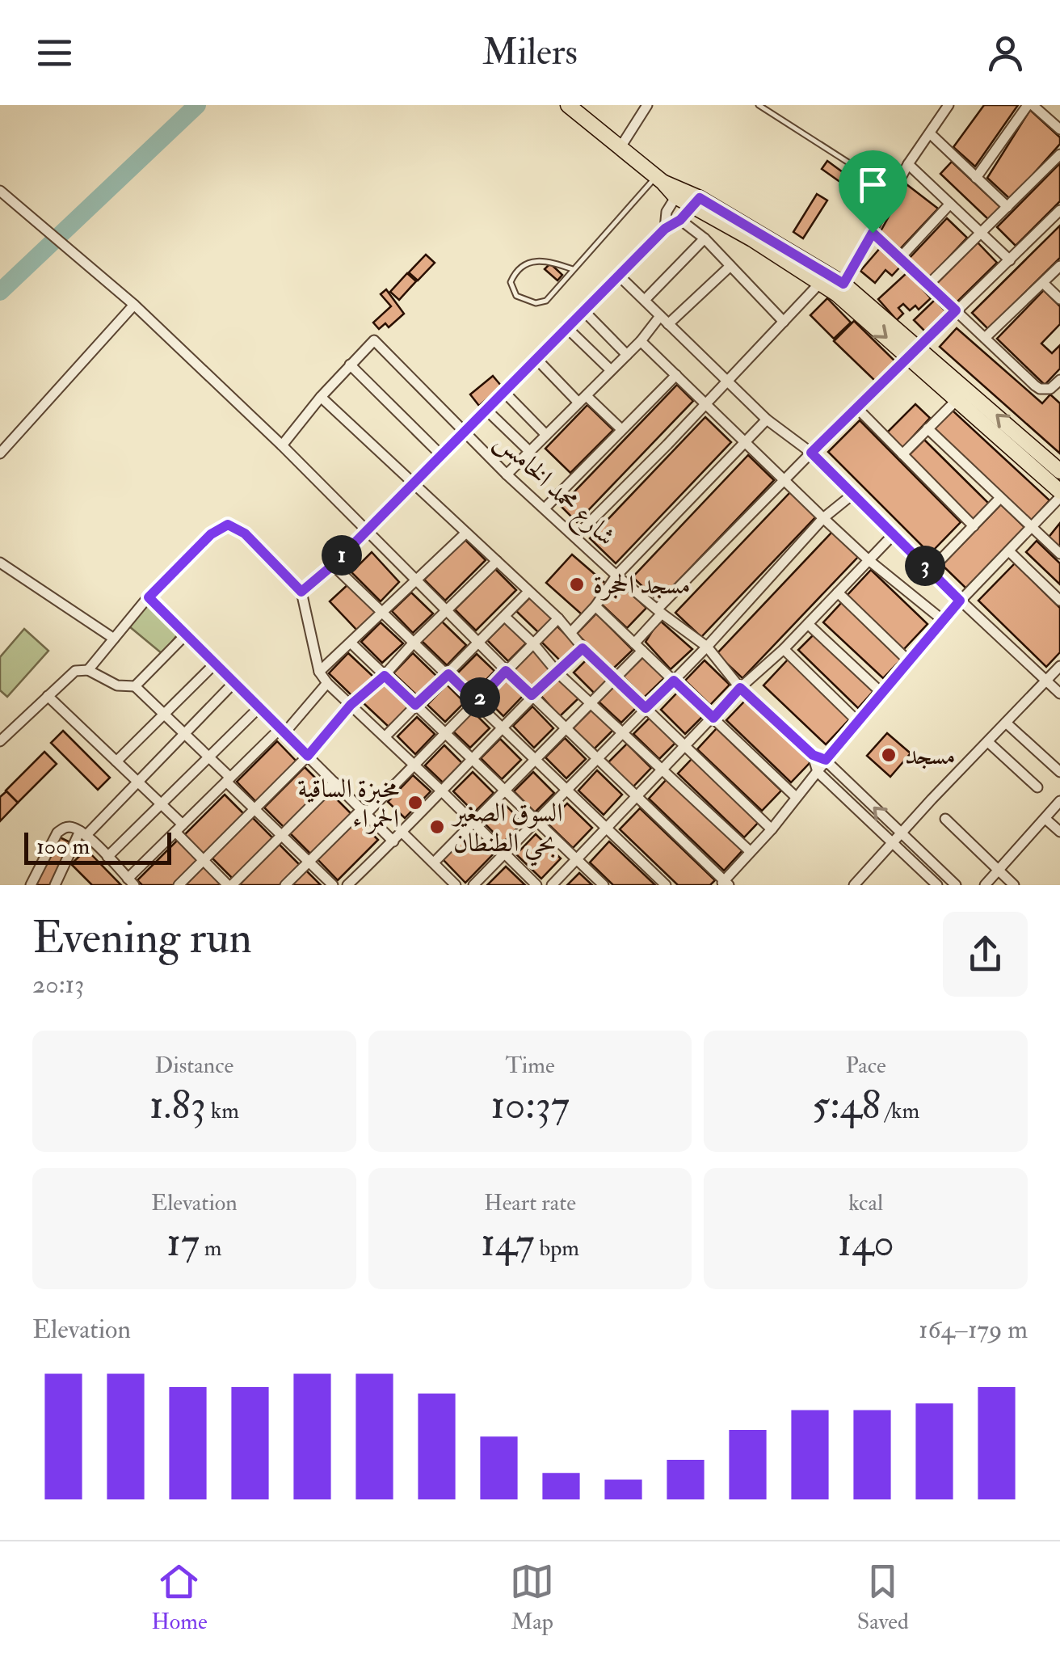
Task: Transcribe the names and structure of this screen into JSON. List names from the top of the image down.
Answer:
{
  "streets": {
    "street": ["شارع محمد الخامس"]
  },
  "places": [
    "مسجد الحجرة",
    "مسجد",
    "مخبزة الساقية الحمراء",
    "السوق الصغير بحي الطنطان"
  ],
  "scale_bar": "100 m",
  "page": {
    "header": "Milers",
    "pins": ["1", "3", "2"],
    "scale": "100 m",
    "heading": ["Evening run", "20:13"],
    "stats": [
      ["Distance", "1.83 km"],
      ["Time", "10:37"],
      ["Pace", "5:48 /km"],
      ["Elevation", "17 m"],
      ["Heart rate", "147 bpm"],
      ["kcal", "140"]
    ],
    "chart": ["Elevation", "164–179 m"],
    "tabs": ["Home", "Map", "Saved"]
  }
}
